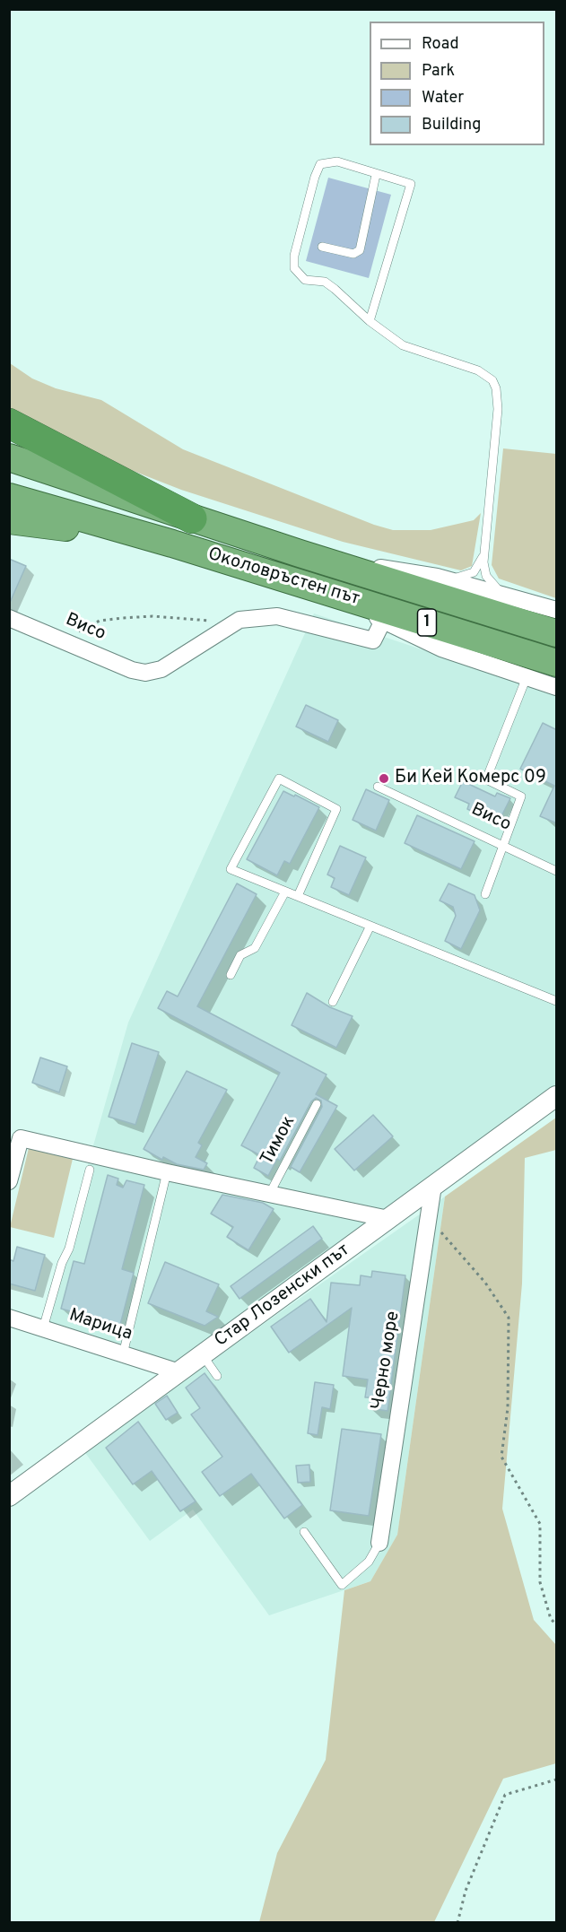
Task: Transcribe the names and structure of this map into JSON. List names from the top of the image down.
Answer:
{
  "streets": {
    "highway": ["Околовръстен път", "1"],
    "street": [
      "Висо",
      "Стар Лозенски път",
      "Марица",
      "Черно море"
    ],
    "lane": ["Тимок"]
  },
  "crossings": [
    ["Стар Лозенски път", "Марица"],
    ["Стар Лозенски път", "Черно море"]
  ],
  "places": ["Би Кей Комерс 09"],
  "legend": [
    "Road",
    "Park",
    "Water",
    "Building"
  ]
}
